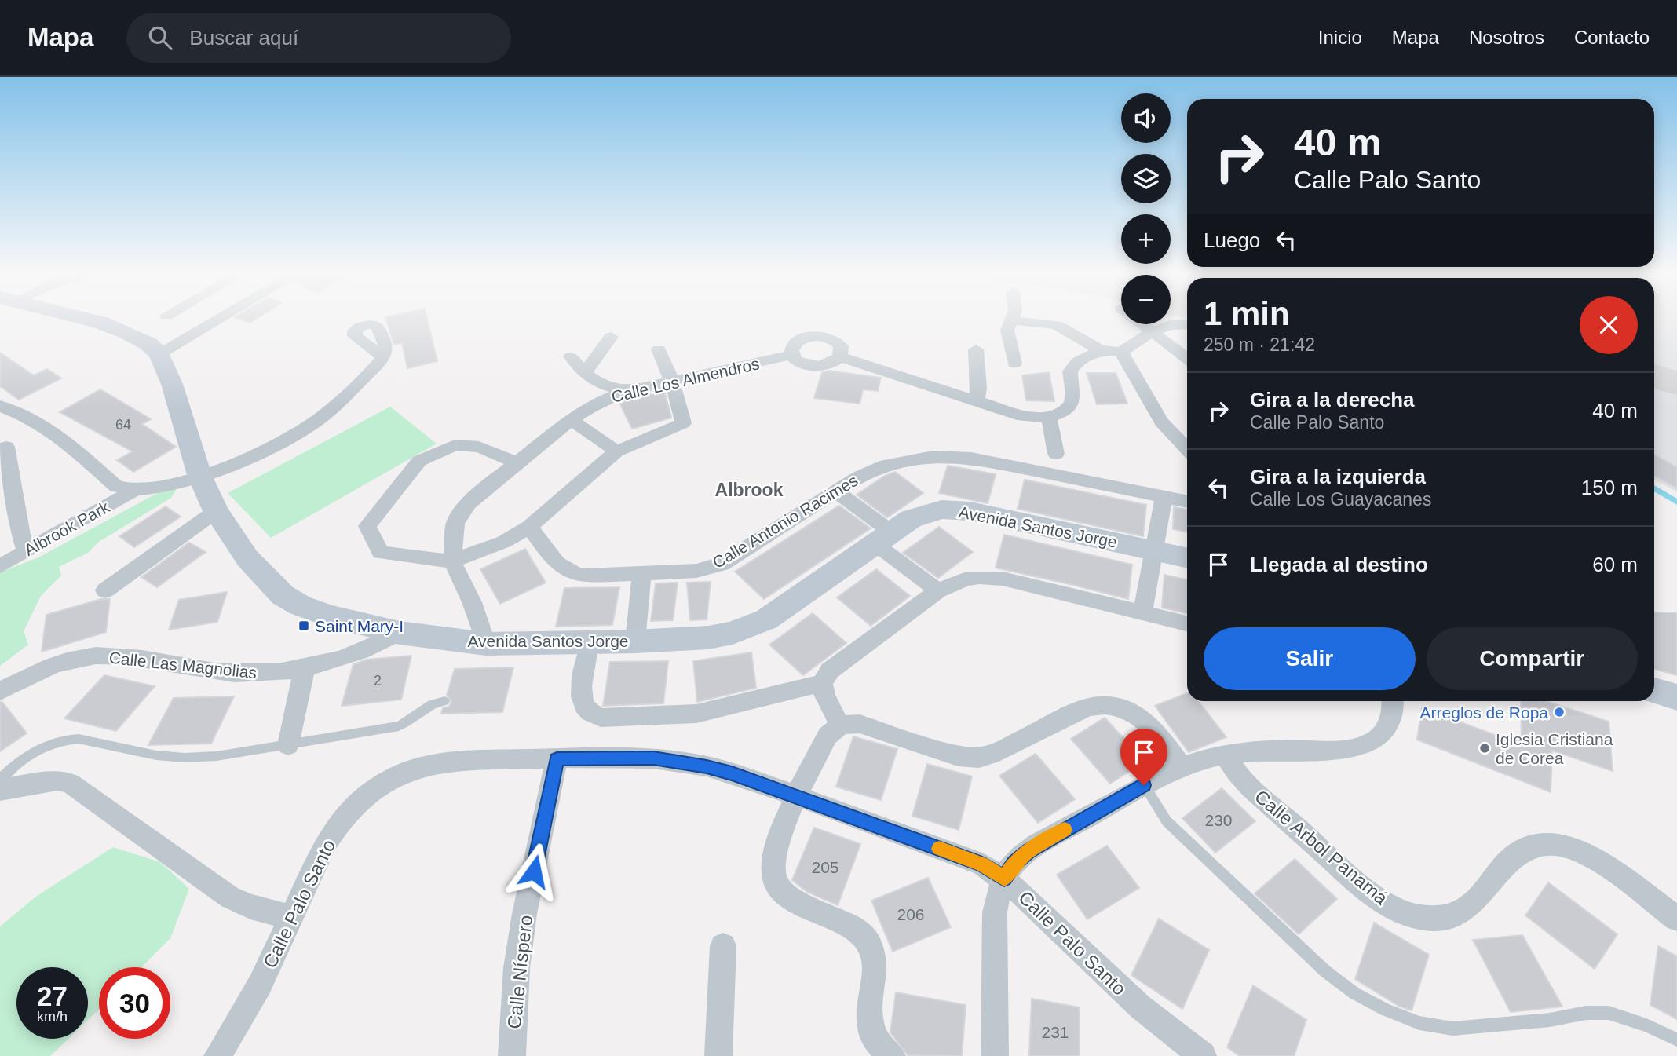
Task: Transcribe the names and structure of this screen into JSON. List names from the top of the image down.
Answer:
{
  "streets": {
    "main road": ["Avenida Santos Jorge"],
    "street": [
      "Calle Los Almendros",
      "Calle Antonio Racimes",
      "Albrook Park",
      "Calle Las Magnolias",
      "Calle Arbol Panamá",
      "Calle Palo Santo",
      "Calle Níspero"
    ]
  },
  "crossings": [
    ["Avenida Santos Jorge", "Calle Las Magnolias"],
    ["Calle Palo Santo", "Calle Níspero"]
  ],
  "districts": ["Albrook"],
  "places": {
    "transit": ["Saint Mary-I"],
    "other": ["Arreglos de Ropa", "Iglesia Cristiana de Corea"]
  },
  "house_numbers": [
    "64",
    "2",
    "230",
    "205",
    "206",
    "231"
  ],
  "page": {
    "header": "Mapa",
    "search": "Buscar aquí",
    "nav": [
      "Inicio",
      "Mapa",
      "Nosotros",
      "Contacto"
    ],
    "map_buttons": ["+", "−"],
    "turn": ["40 m", "Calle Palo Santo"],
    "then": "Luego",
    "heading": ["1 min", "250 m · 21:42"],
    "list": [
      {
        "name": "Gira a la derecha",
        "note": "Calle Palo Santo",
        "value": "40 m"
      },
      {
        "name": "Gira a la izquierda",
        "note": "Calle Los Guayacanes",
        "value": "150 m"
      },
      {
        "name": "Llegada al destino",
        "value": "60 m"
      }
    ],
    "buttons": ["Salir", "Compartir"],
    "speed": "27 km/h",
    "limit": "30"
  }
}
